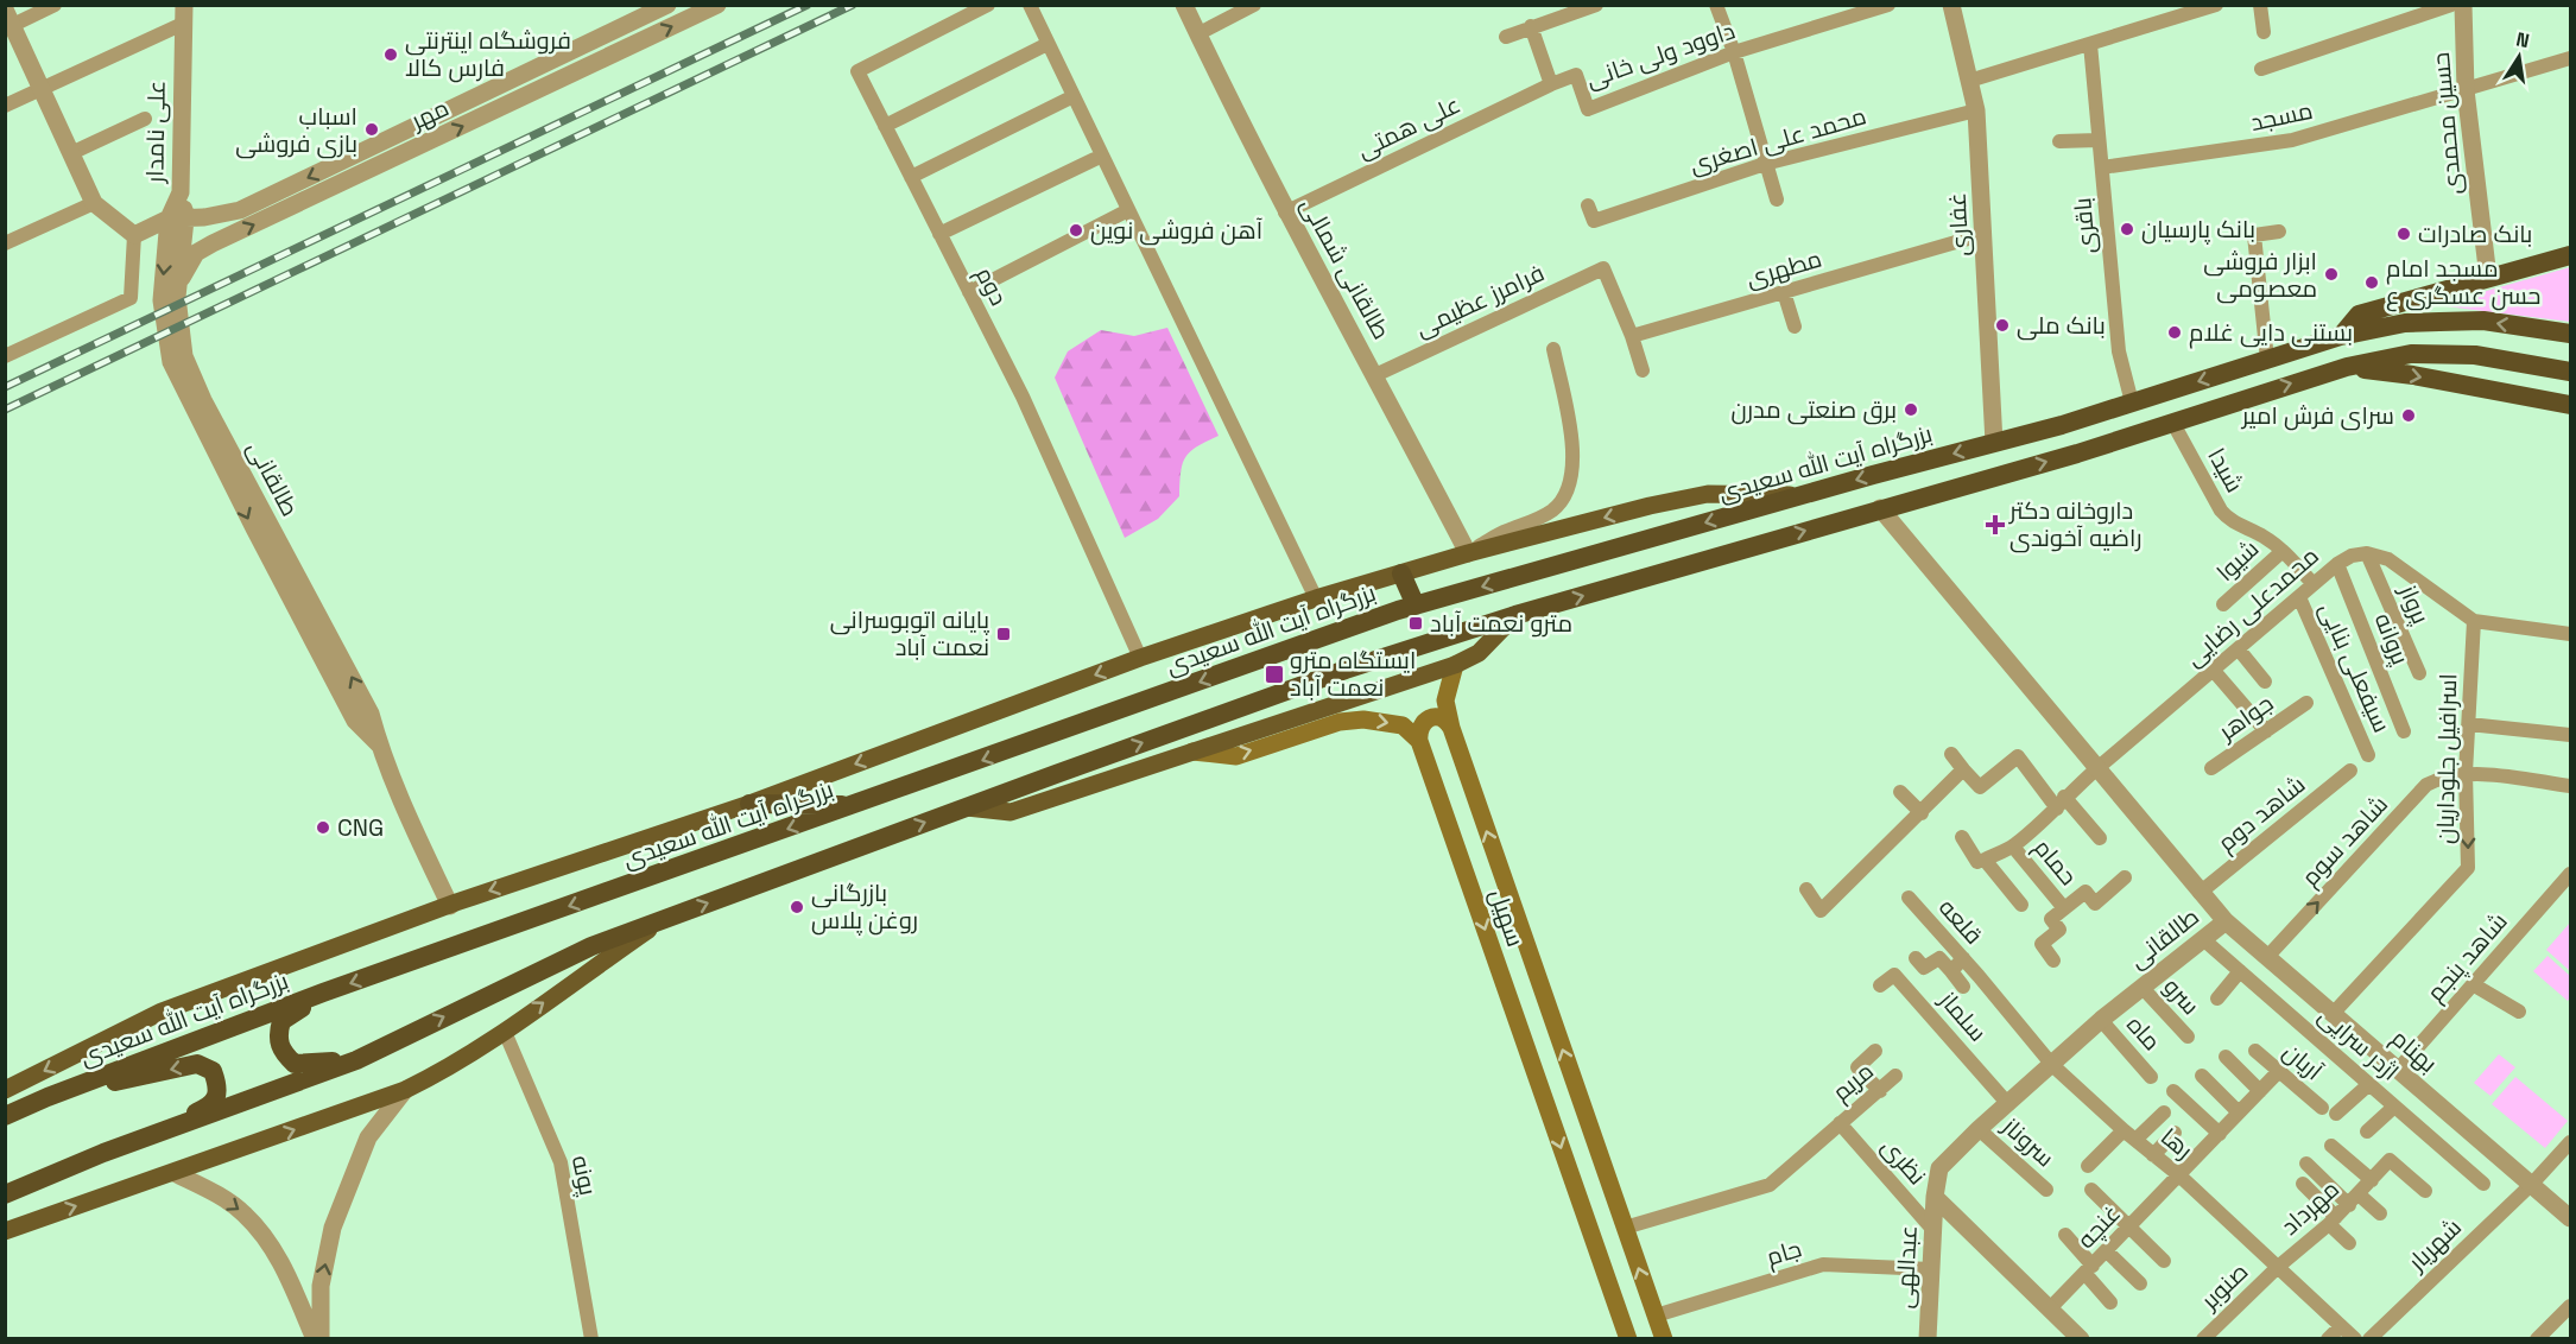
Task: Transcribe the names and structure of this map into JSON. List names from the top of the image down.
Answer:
{
  "streets": {
    "highway": ["بزرگراه آیت الله سعیدی"],
    "main road": ["سهیل"],
    "street": [
      "داوود ولی خانی",
      "مهر",
      "مسجد",
      "حسین محمدی",
      "علی همتی",
      "علی نامدار",
      "محمد علی اصغری",
      "غفاری",
      "باقری",
      "طالقانی شمالی",
      "مطهری",
      "دوم",
      "فرامرز عظیمی",
      "شیدا",
      "طالقانی",
      "شیوا",
      "پرواز",
      "محمدعلی رضایی",
      "پروانه",
      "سیفعلی بنایی",
      "جواهر",
      "اسرافیل جلوداریان",
      "شاهد دوم",
      "شاهد سوم",
      "حمام",
      "قلعه",
      "شاهد پنجم",
      "سرو",
      "سلماز",
      "ماه",
      "اژدر سرایی",
      "بهنام",
      "آریان",
      "مریم",
      "سروناز",
      "رها",
      "نظری",
      "پونه",
      "مهرداد",
      "غنچه",
      "شهریار",
      "جام",
      "عبدالهی",
      "صنوبر"
    ]
  },
  "crossings": [
    ["داوود ولی خانی", "علی همتی"],
    ["مهر", "طالقانی"],
    ["مسجد", "حسین محمدی"],
    ["مسجد", "باقری"],
    ["حسین محمدی", "بزرگراه آیت الله سعیدی"],
    ["علی همتی", "طالقانی شمالی"],
    ["علی نامدار", "طالقانی"],
    ["محمد علی اصغری", "غفاری"],
    ["غفاری", "مطهری"],
    ["غفاری", "بزرگراه آیت الله سعیدی"],
    ["باقری", "بزرگراه آیت الله سعیدی"],
    ["طالقانی شمالی", "فرامرز عظیمی"],
    ["مطهری", "فرامرز عظیمی"],
    ["شیدا", "شیوا"],
    ["شیدا", "محمدعلی رضایی"],
    ["طالقانی", "محمدعلی رضایی"],
    ["طالقانی", "شاهد دوم"],
    ["طالقانی", "سرو"],
    ["طالقانی", "سلماز"],
    ["طالقانی", "ماه"],
    ["طالقانی", "اژدر سرایی"],
    ["طالقانی", "بهنام"],
    ["طالقانی", "سروناز"],
    ["طالقانی", "رها"],
    ["طالقانی", "عبدالهی"],
    ["پرواز", "محمدعلی رضایی"],
    ["محمدعلی رضایی", "پروانه"],
    ["محمدعلی رضایی", "سیفعلی بنایی"],
    ["اسرافیل جلوداریان", "شاهد سوم"],
    ["اسرافیل جلوداریان", "بهنام"],
    ["شاهد سوم", "بهنام"],
    ["سهیل", "مریم"],
    ["سهیل", "جام"],
    ["قلعه", "رها"],
    ["شاهد پنجم", "بهنام"],
    ["بهنام", "شهریار"],
    ["آریان", "غنچه"],
    ["مریم", "نظری"],
    ["رها", "مهرداد"],
    ["رها", "غنچه"],
    ["رها", "صنوبر"],
    ["نظری", "عبدالهی"],
    ["مهرداد", "صنوبر"],
    ["جام", "عبدالهی"]
  ],
  "one_way": ["اسرافیل جلوداریان", "شاهد سوم"],
  "places": {
    "other": [
      "فروشگاه اینترنتی فارس کالا",
      "اسباب بازی فروشی",
      "بانک پارسیان",
      "آهن فروشی نوین",
      "بانک صادرات",
      "ابزار فروشی معصومی",
      "مسجد امام حسن عسگری ع",
      "بانک ملی",
      "بستنی دایی غلام",
      "برق صنعتی مدرن",
      "سرای فرش امیر",
      "CNG",
      "بازرگانی روغن پلاس"
    ],
    "health": ["داروخانه دکتر راضیه آخوندی"],
    "transit": ["مترو نعمت آباد", "پایانه اتوبوسرانی نعمت آباد", "ایستگاه مترو نعمت آباد"]
  },
  "north": "top"
}
